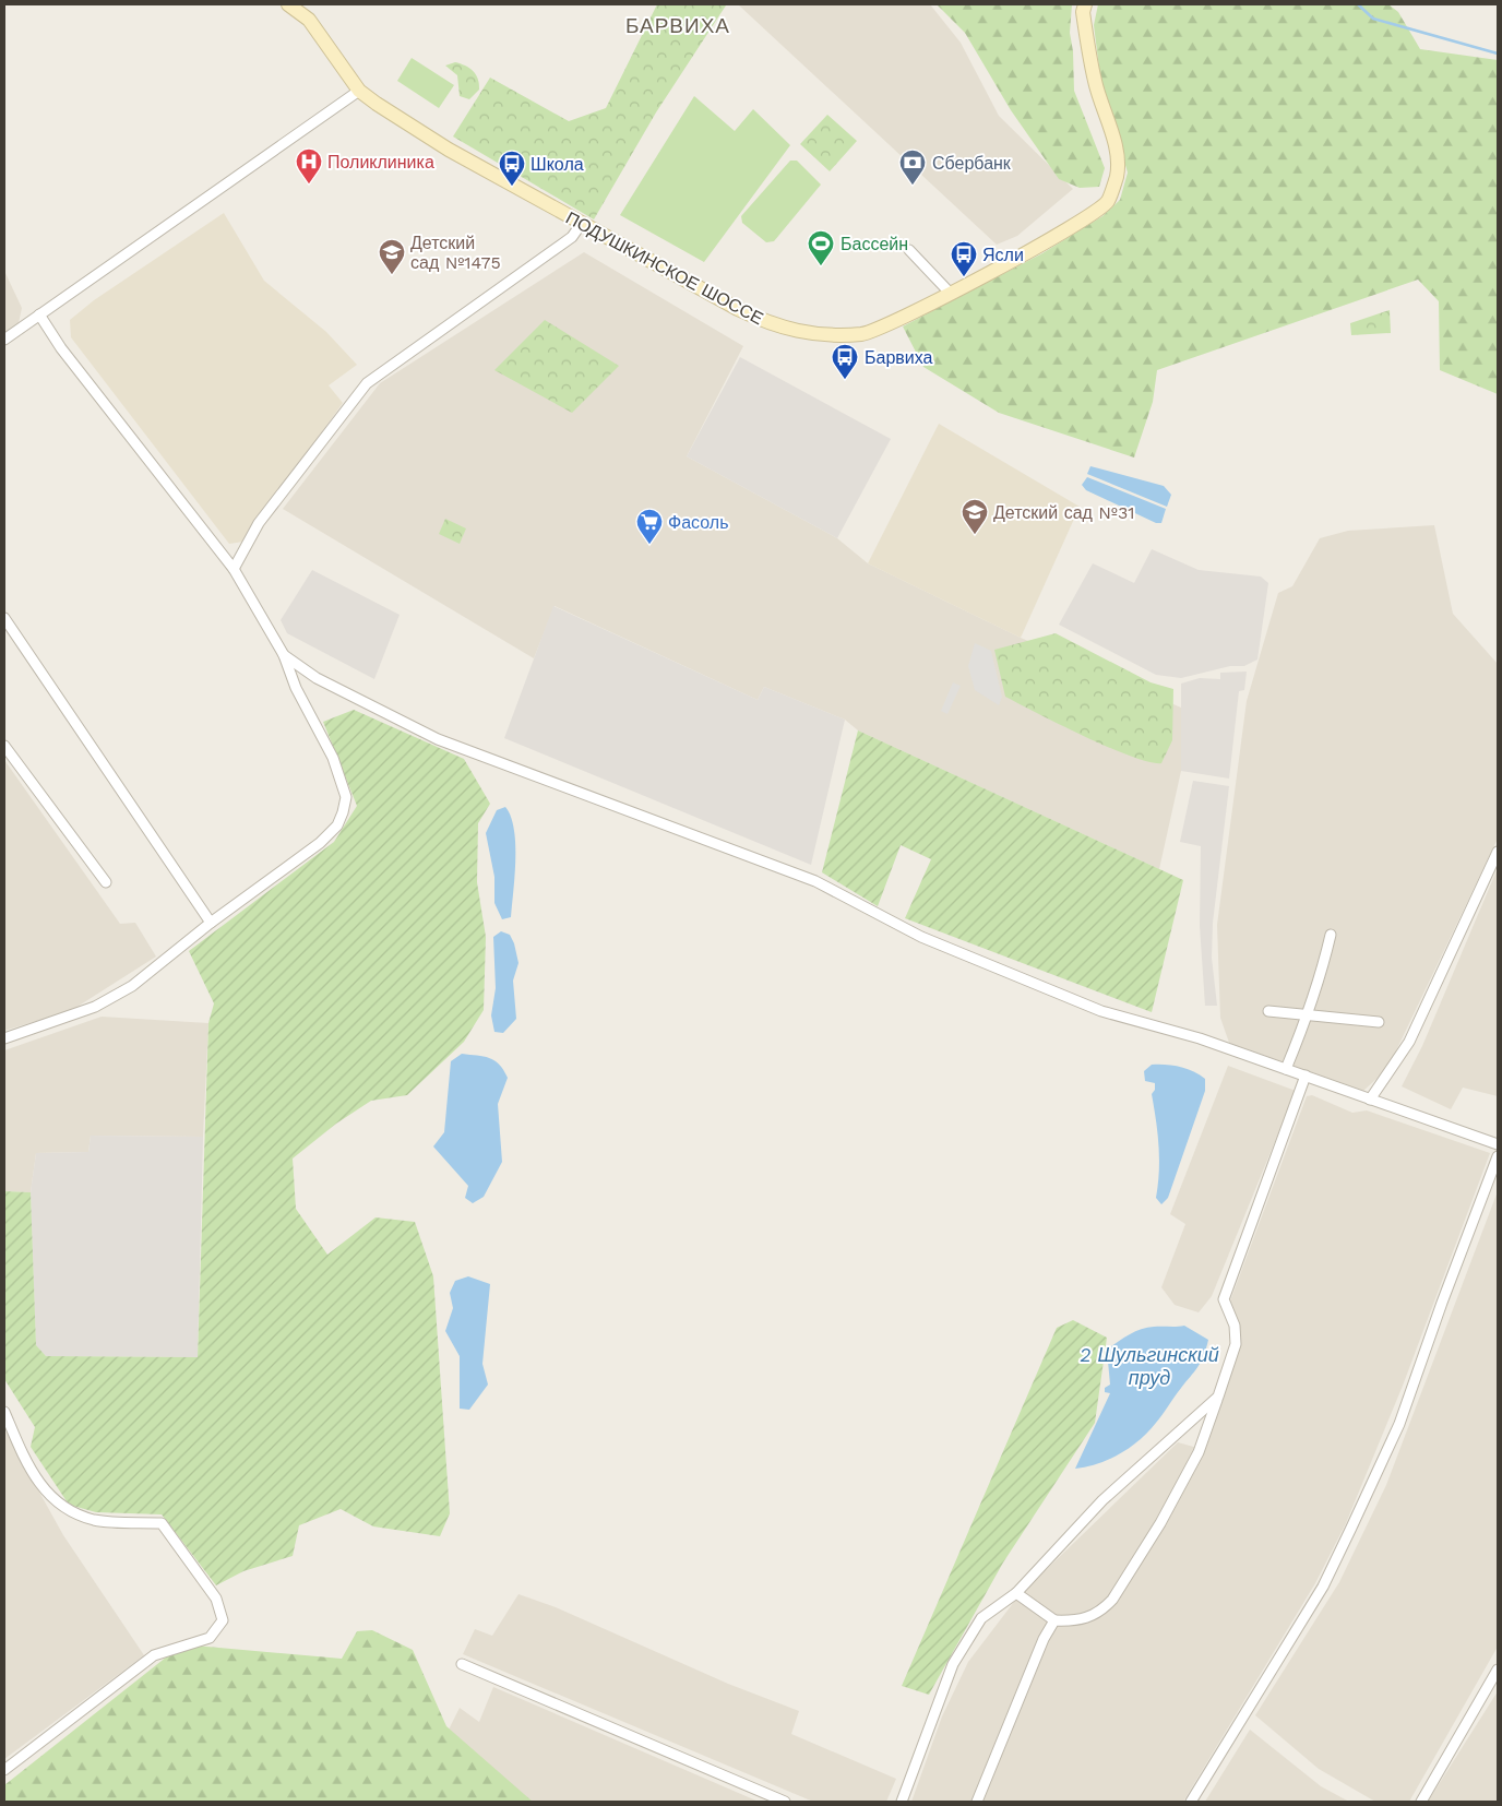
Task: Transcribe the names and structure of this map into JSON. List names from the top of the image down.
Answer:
{
  "streets": {
    "main road": ["ПОДУШКИНСКОЕ ШОССЕ"]
  },
  "districts": ["БАРВИХА"],
  "water": ["2 Шульгинский пруд"],
  "places": {
    "hospital": ["Поликлиника"],
    "bank": ["Сбербанк"],
    "bus stop": ["Школа", "Ясли", "Барвиха"],
    "sports": ["Бассейн"],
    "school or university": ["Детский сад №1475", "Детский сад №31"],
    "supermarket": ["Фасоль"]
  }
}
